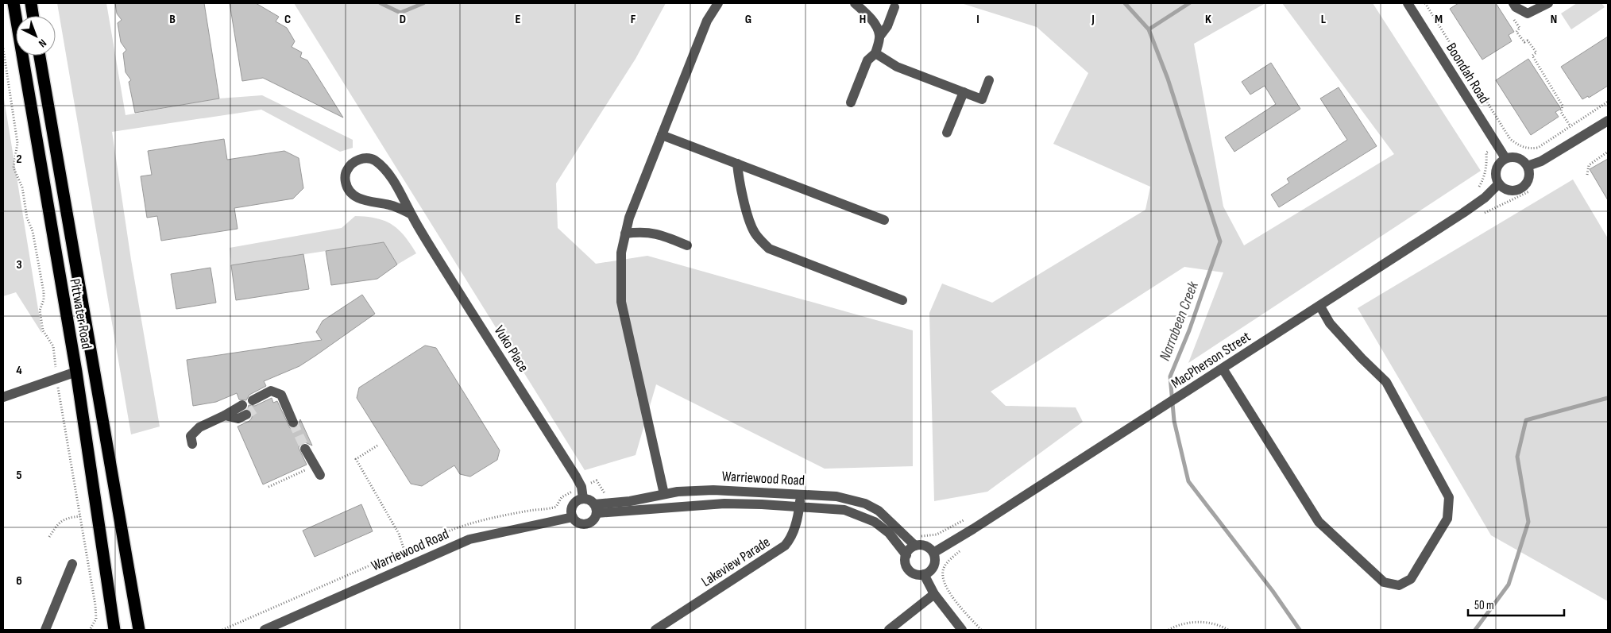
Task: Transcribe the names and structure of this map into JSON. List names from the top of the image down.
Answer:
{
  "streets": {
    "highway": ["Pittwater Road"],
    "street": [
      "Boondah Road",
      "Vuko Place",
      "MacPherson Street",
      "Warriewood Road",
      "Lakeview Parade"
    ]
  },
  "crossings": [
    ["Boondah Road", "MacPherson Street"],
    ["Vuko Place", "Warriewood Road"],
    ["MacPherson Street", "Warriewood Road"],
    ["Warriewood Road", "Lakeview Parade"]
  ],
  "water": ["Narrabeen Creek"],
  "scale_bar": "50 m",
  "north": "bottom right",
  "grid": {
    "columns": [
      "B",
      "C",
      "D",
      "E",
      "F",
      "G",
      "H",
      "I",
      "J",
      "K",
      "L",
      "M",
      "N"
    ],
    "rows": [
      "2",
      "3",
      "4",
      "5",
      "6"
    ]
  }
}
